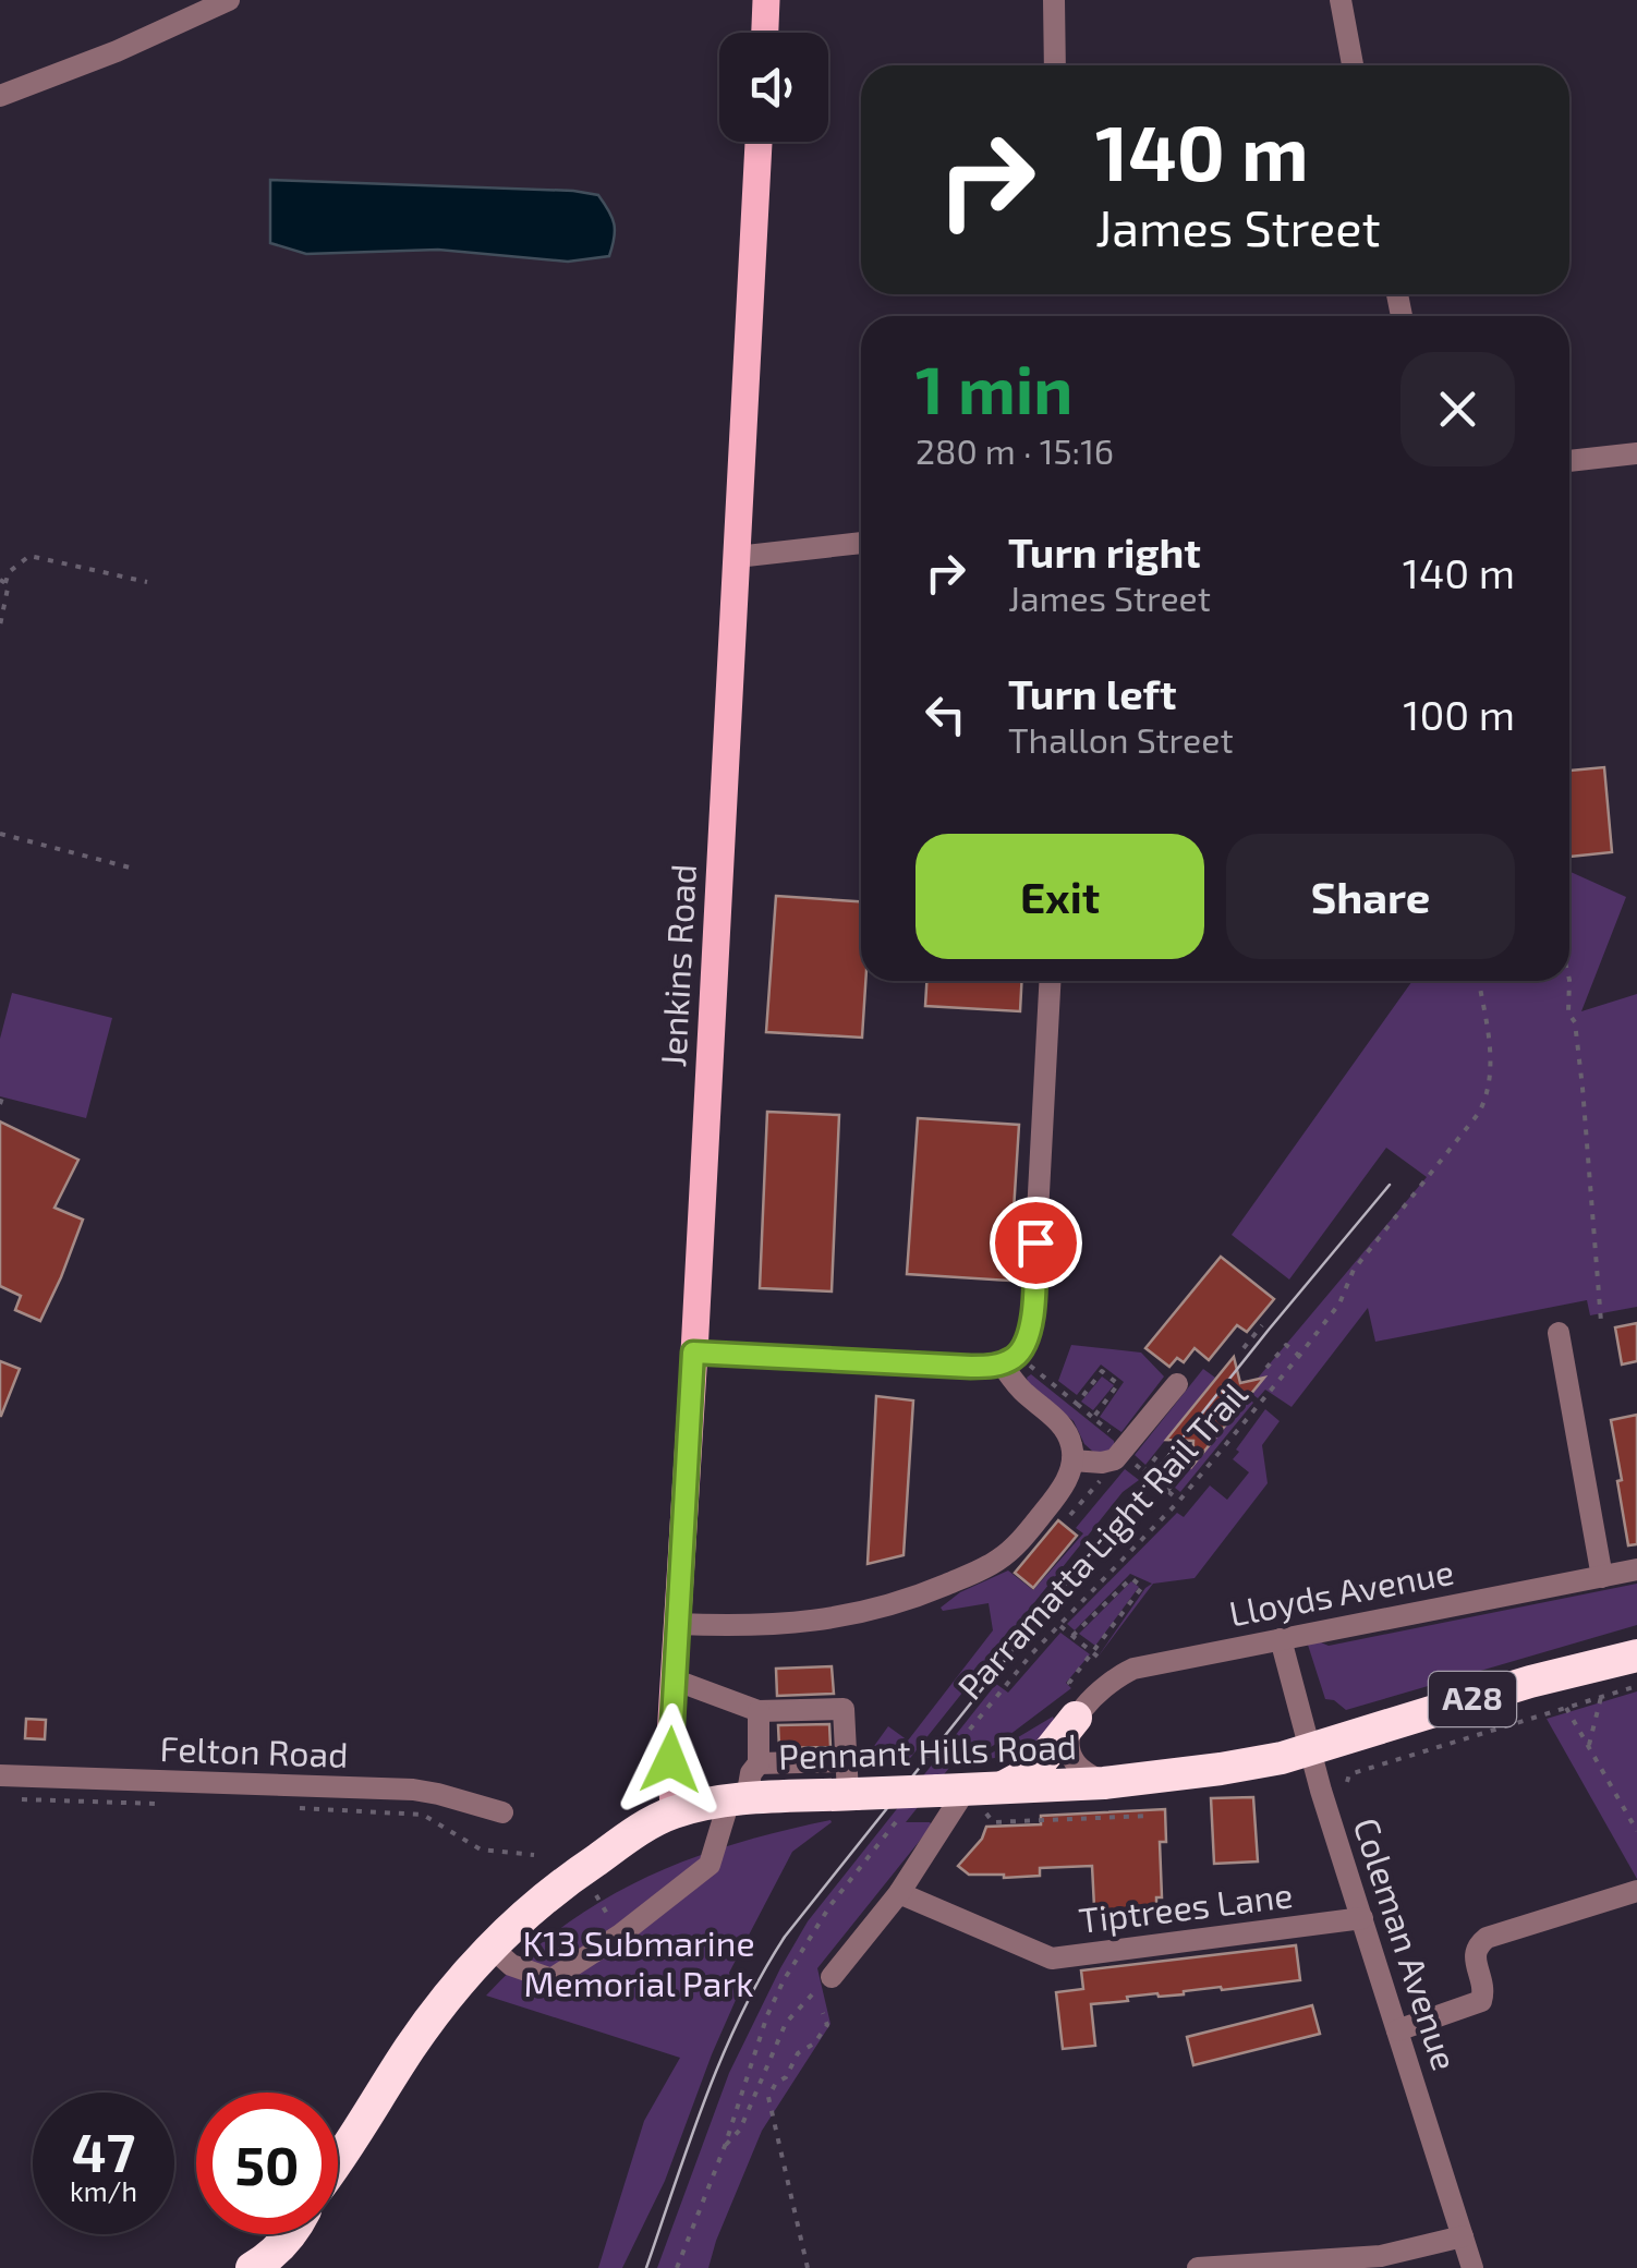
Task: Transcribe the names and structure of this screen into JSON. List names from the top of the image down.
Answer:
{
  "streets": {
    "highway": ["A28", "Pennant Hills Road"],
    "main road": ["Jenkins Road"],
    "street": [
      "Lloyds Avenue",
      "Felton Road",
      "Tiptrees Lane",
      "Coleman Avenue"
    ],
    "path": ["Parramatta Light Rail Trail"]
  },
  "crossings": [
    ["Jenkins Road", "Pennant Hills Road"],
    ["Parramatta Light Rail Trail", "Pennant Hills Road"],
    ["Lloyds Avenue", "Coleman Avenue"],
    ["Pennant Hills Road", "Coleman Avenue"],
    ["Tiptrees Lane", "Coleman Avenue"]
  ],
  "parks": ["K13 Submarine Memorial Park"],
  "page": {
    "turn": ["140 m", "James Street"],
    "heading": ["1 min", "280 m · 15:16"],
    "list": [
      {
        "name": "Turn right",
        "note": "James Street",
        "value": "140 m"
      },
      {
        "name": "Turn left",
        "note": "Thallon Street",
        "value": "100 m"
      }
    ],
    "buttons": ["Exit", "Share"],
    "speed": "47 km/h",
    "limit": "50"
  }
}
